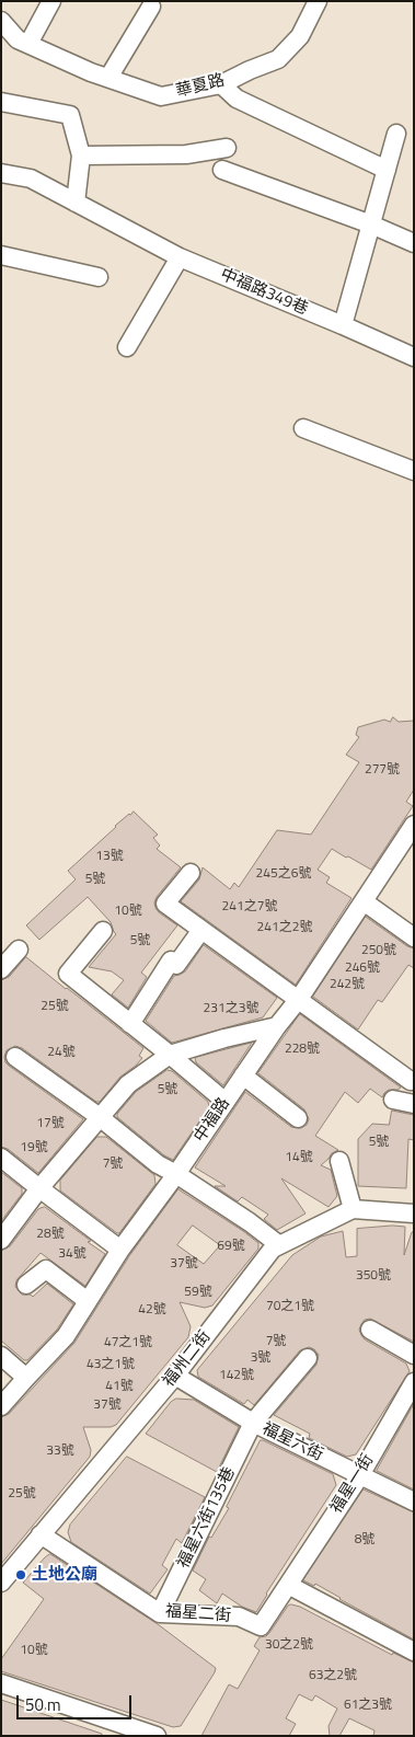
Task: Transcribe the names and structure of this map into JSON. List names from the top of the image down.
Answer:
{
  "streets": {
    "street": [
      "華夏路",
      "中福路349巷",
      "中福路",
      "福州二街",
      "福星六街",
      "福星一街",
      "福星六街135巷",
      "福星二街"
    ]
  },
  "crossings": [
    ["福州二街", "福星六街"],
    ["福州二街", "福星二街"],
    ["福星六街", "福星一街"],
    ["福星六街", "福星六街135巷"],
    ["福星一街", "福星二街"],
    ["福星六街135巷", "福星二街"]
  ],
  "places": ["土地公廟"],
  "house_numbers": [
    "277號",
    "13號",
    "245之6號",
    "5號",
    "241之7號",
    "10號",
    "241之2號",
    "5號",
    "250號",
    "246號",
    "242號",
    "25號",
    "231之3號",
    "228號",
    "24號",
    "5號",
    "17號",
    "5號",
    "19號",
    "14號",
    "7號",
    "28號",
    "69號",
    "34號",
    "37號",
    "350號",
    "59號",
    "70之1號",
    "42號",
    "7號",
    "47之1號",
    "3號",
    "43之1號",
    "142號",
    "41號",
    "37號",
    "33號",
    "25號",
    "8號",
    "30之2號",
    "10號",
    "63之2號",
    "61之3號"
  ],
  "scale_bar": "50 m"
}
